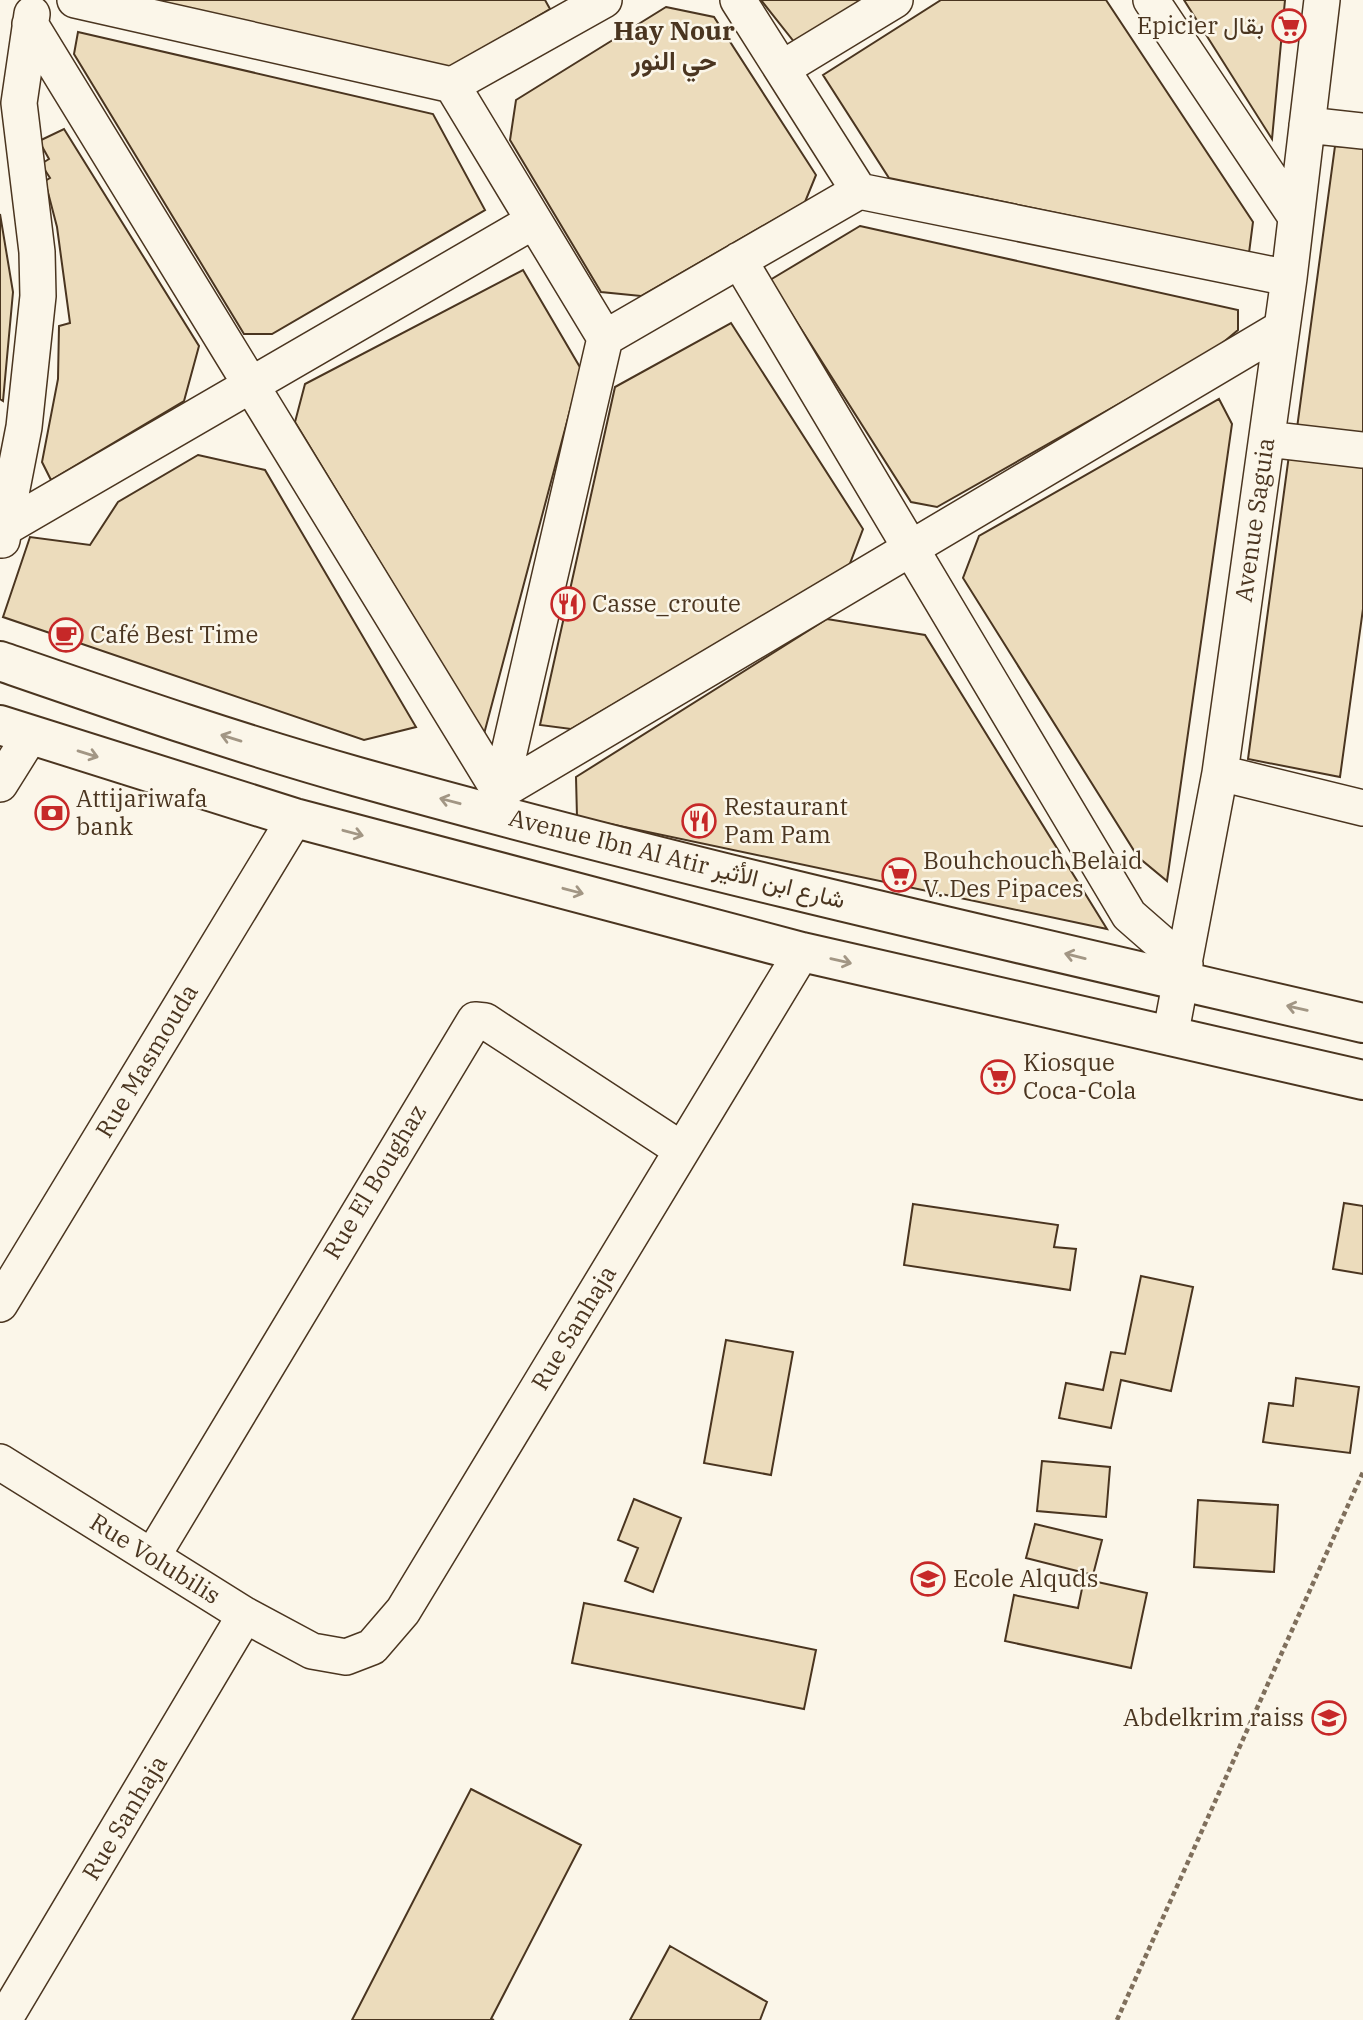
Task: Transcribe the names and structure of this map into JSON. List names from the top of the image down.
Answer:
{
  "streets": {
    "street": [
      "Avenue Saguia",
      "Avenue Ibn Al Atir شارع ابن الأثير",
      "Rue Masmouda",
      "Rue El Boughaz",
      "Rue Sanhaja",
      "Rue Volubilis"
    ]
  },
  "crossings": [
    ["Avenue Saguia", "Avenue Ibn Al Atir شارع ابن الأثير"],
    ["Rue El Boughaz", "Rue Sanhaja"],
    ["Rue El Boughaz", "Rue Volubilis"],
    ["Rue Sanhaja", "Rue Volubilis"]
  ],
  "districts": ["Hay Nour حي النور"],
  "places": {
    "supermarket": ["Epicier بقال", "Bouhchouch Belaid V. Des Pipaces", "Kiosque Coca-Cola"],
    "restaurant": ["Casse_croute", "Restaurant Pam Pam"],
    "cafe": ["Café Best Time"],
    "bank": ["Attijariwafa bank"],
    "school or university": ["Ecole Alquds", "Abdelkrim raiss"]
  }
}
